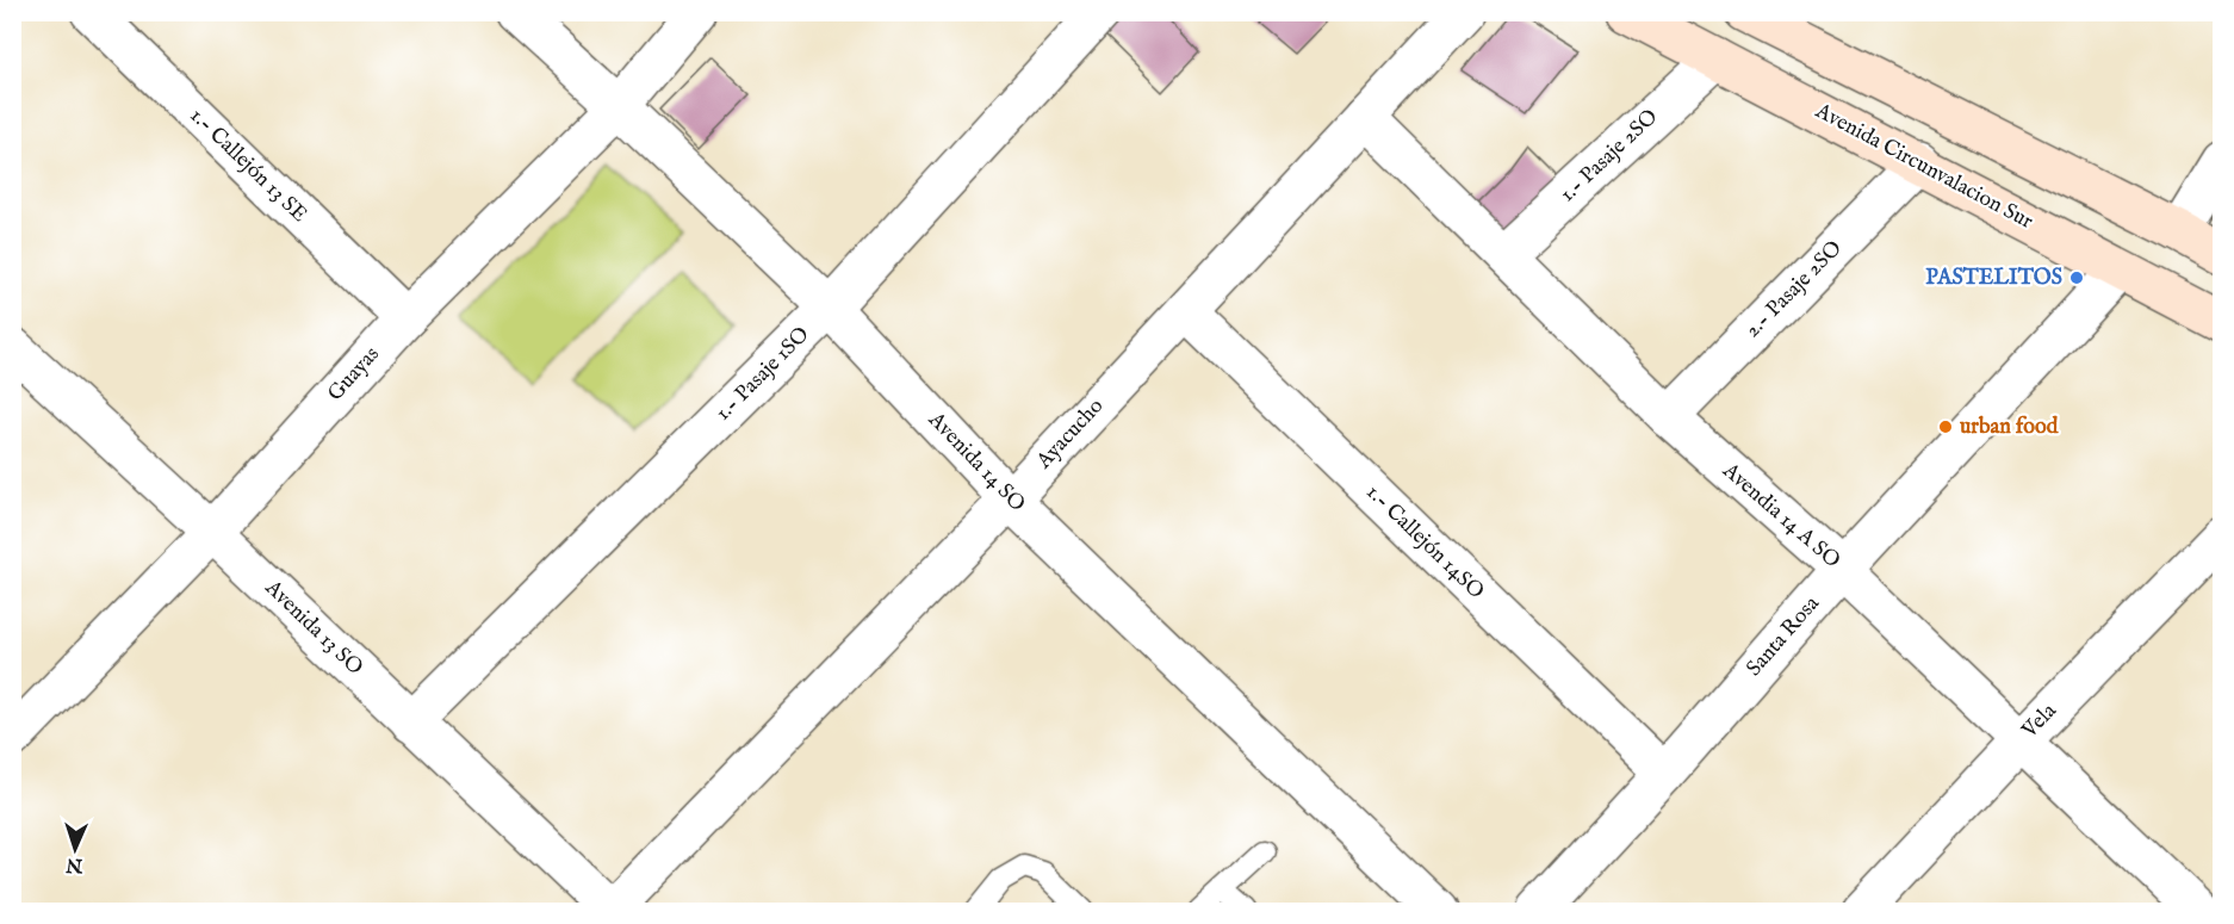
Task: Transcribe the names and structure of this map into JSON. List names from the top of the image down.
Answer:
{
  "streets": {
    "main road": ["Avenida Circunvalacion Sur"],
    "street": [
      "1.- Pasaje 2SO",
      "1.- Callejón 13 SE",
      "2.- Pasaje 2SO",
      "Guayas",
      "1.- Pasaje 1SO",
      "Ayacucho",
      "Avenida 14 SO",
      "Avendia 14 A SO",
      "1.- Callejón 14SO",
      "Avenida 13 SO",
      "Santa Rosa",
      "Vela"
    ]
  },
  "crossings": [
    ["1.- Pasaje 2SO", "Avenida Circunvalacion Sur"],
    ["1.- Pasaje 2SO", "Avendia 14 A SO"],
    ["1.- Callejón 13 SE", "Guayas"],
    ["Avenida Circunvalacion Sur", "2.- Pasaje 2SO"],
    ["Avenida Circunvalacion Sur", "Santa Rosa"],
    ["2.- Pasaje 2SO", "Avendia 14 A SO"],
    ["Guayas", "Avenida 14 SO"],
    ["Guayas", "Avenida 13 SO"],
    ["1.- Pasaje 1SO", "Avenida 14 SO"],
    ["1.- Pasaje 1SO", "Avenida 13 SO"],
    ["Ayacucho", "Avenida 14 SO"],
    ["Ayacucho", "Avendia 14 A SO"],
    ["Ayacucho", "1.- Callejón 14SO"],
    ["Ayacucho", "Avenida 13 SO"],
    ["Avendia 14 A SO", "Santa Rosa"],
    ["Avendia 14 A SO", "Vela"],
    ["1.- Callejón 14SO", "Santa Rosa"]
  ],
  "places": ["PASTELITOS", "urban food"],
  "north": "bottom"
}
